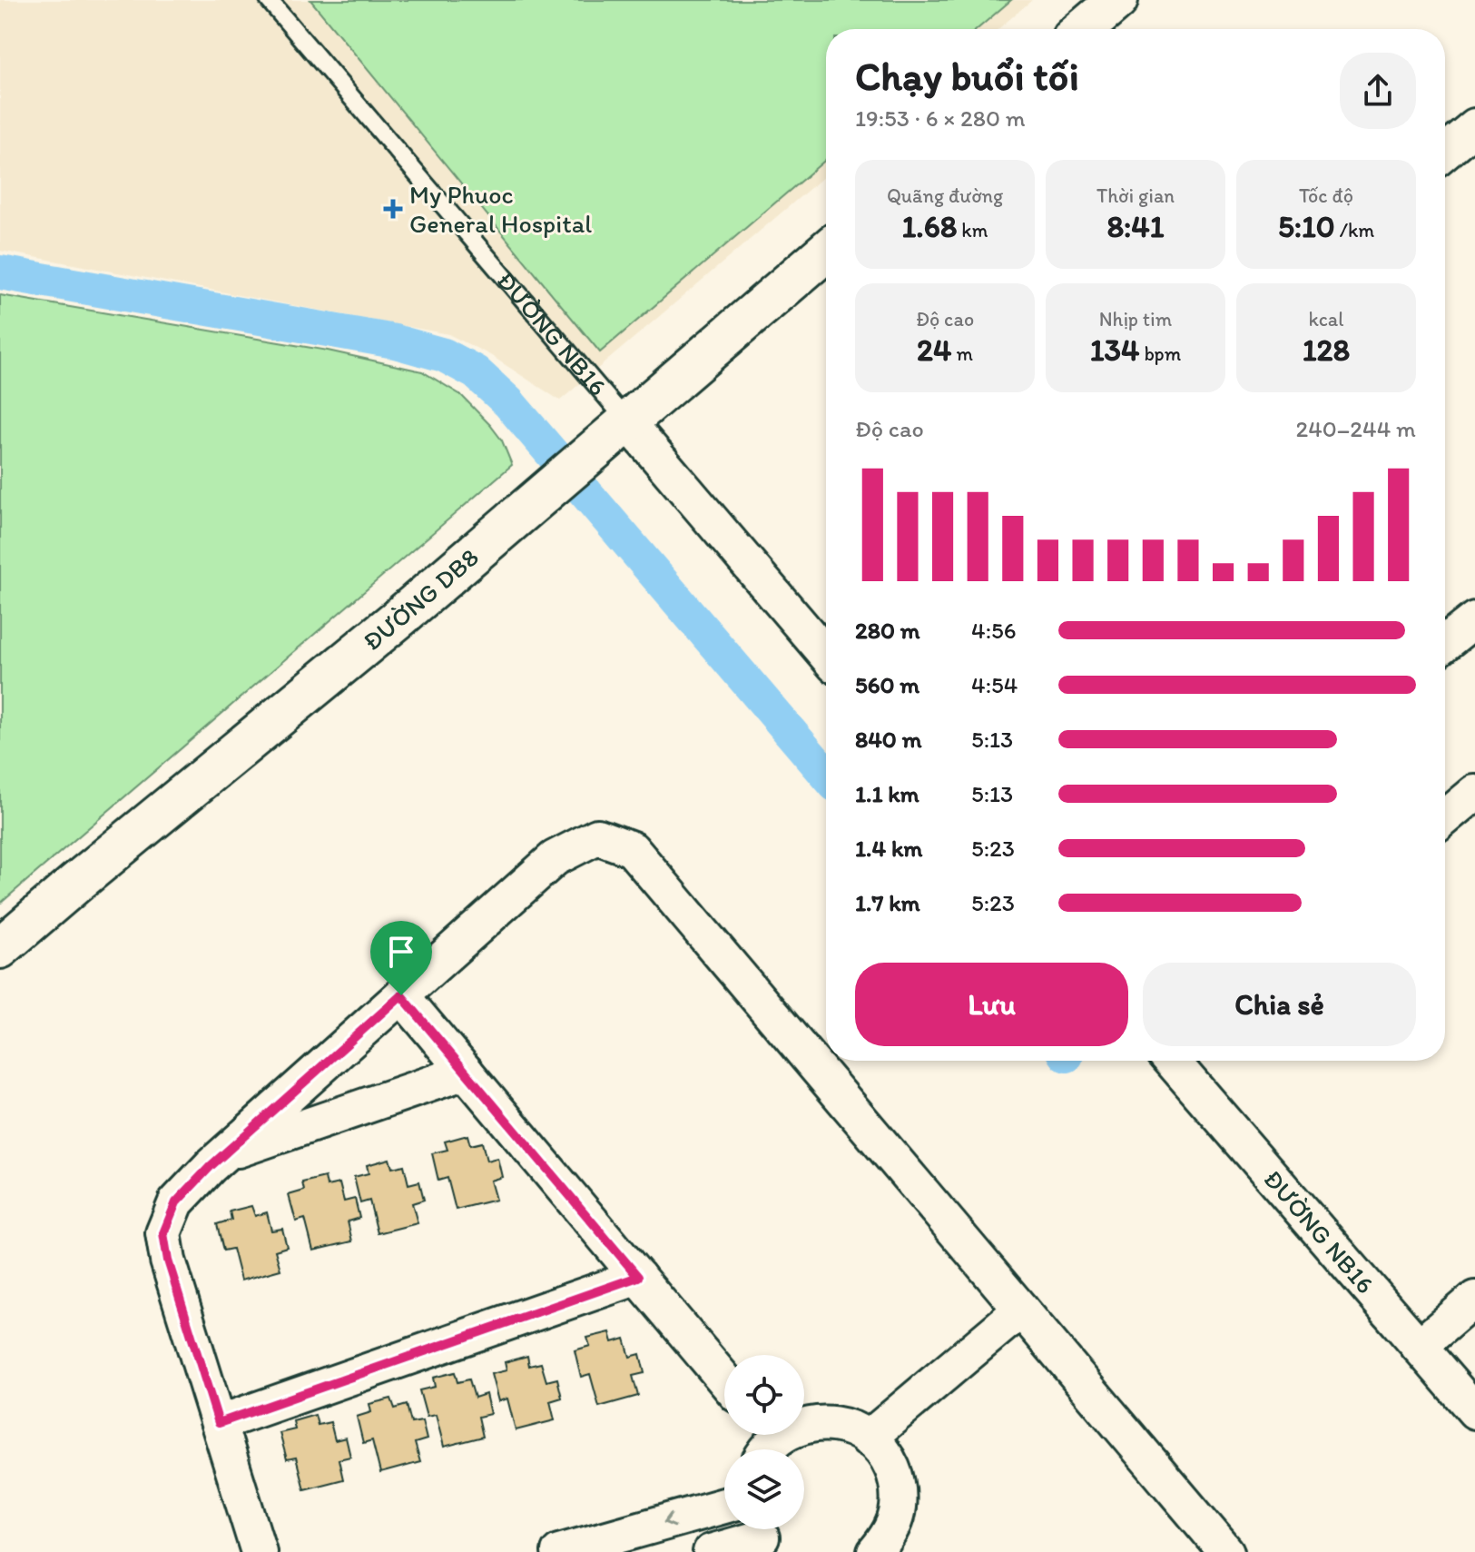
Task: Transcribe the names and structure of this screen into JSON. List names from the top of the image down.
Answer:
{
  "streets": {
    "street": ["ĐƯỜNG NB16", "ĐƯỜNG DB8"]
  },
  "crossings": [
    ["ĐƯỜNG NB16", "ĐƯỜNG DB8"]
  ],
  "places": {
    "health": ["My Phuoc General Hospital"]
  },
  "page": {
    "heading": ["Chạy buổi tối", "19:53 · 6 × 280 m"],
    "stats": [
      ["Quãng đường", "1.68 km"],
      ["Thời gian", "8:41"],
      ["Tốc độ", "5:10 /km"],
      ["Độ cao", "24 m"],
      ["Nhịp tim", "134 bpm"],
      ["kcal", "128"]
    ],
    "chart": ["Độ cao", "240–244 m"],
    "list": [
      {
        "name": "280 m",
        "note": "4:56"
      },
      {
        "name": "560 m",
        "note": "4:54"
      },
      {
        "name": "840 m",
        "note": "5:13"
      },
      {
        "name": "1.1 km",
        "note": "5:13"
      },
      {
        "name": "1.4 km",
        "note": "5:23"
      },
      {
        "name": "1.7 km",
        "note": "5:23"
      }
    ],
    "buttons": ["Lưu", "Chia sẻ"]
  }
}
